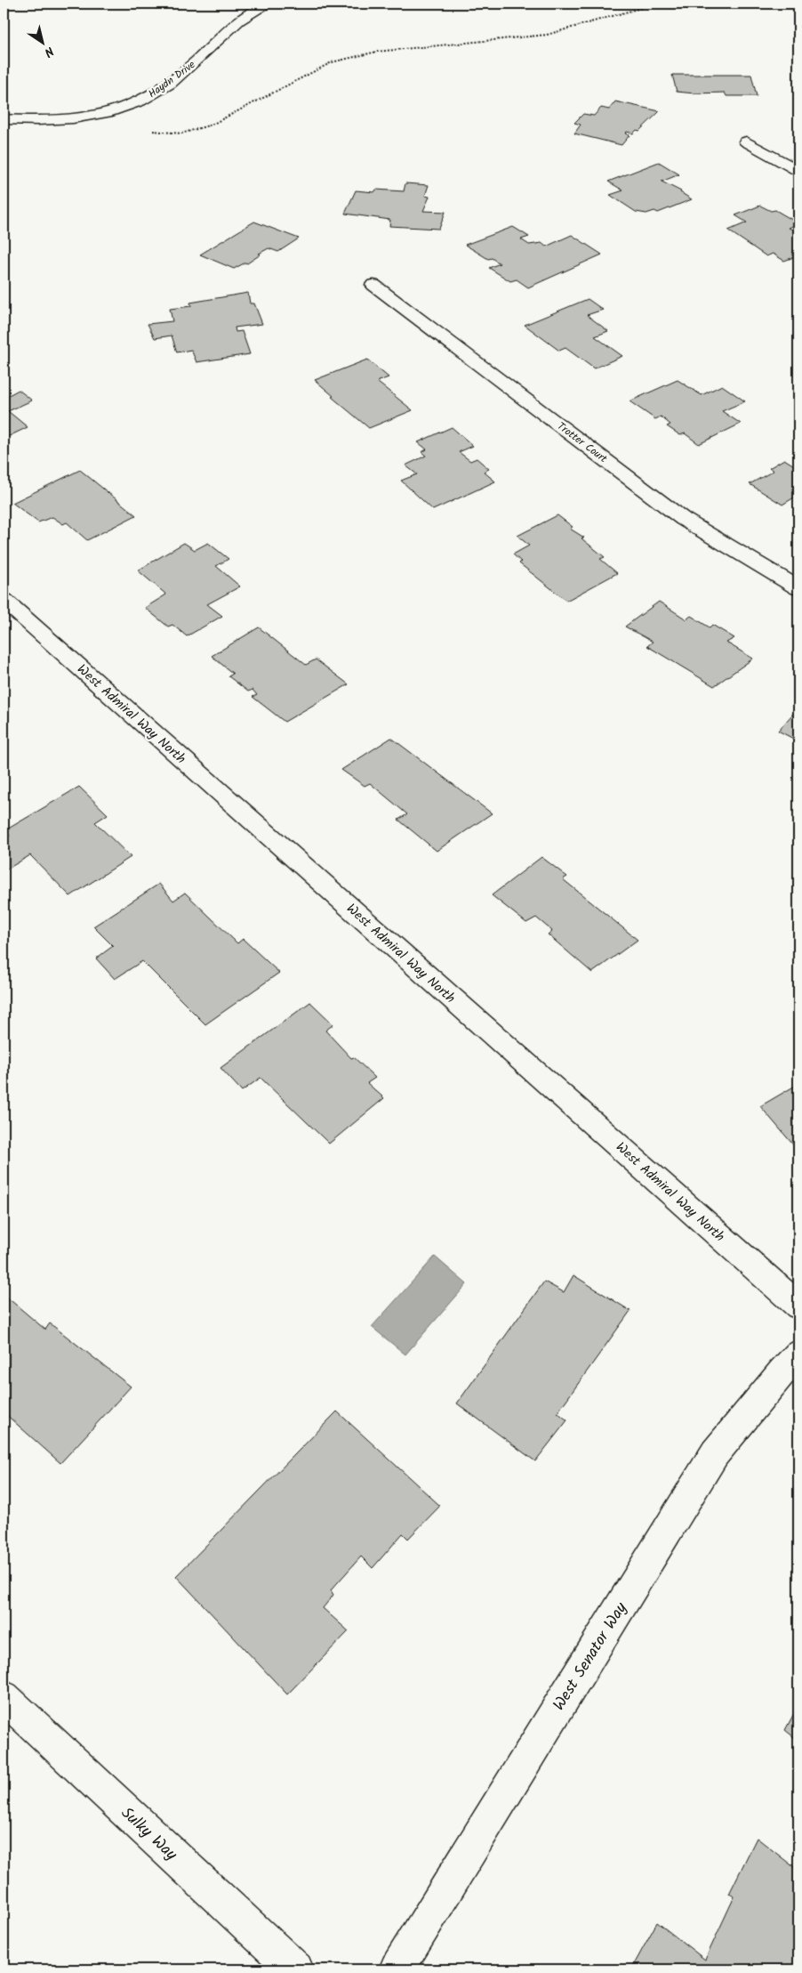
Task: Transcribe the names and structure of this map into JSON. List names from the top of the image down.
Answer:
{
  "streets": {
    "street": [
      "Haydn Drive",
      "Trotter Court",
      "West Admiral Way North",
      "West Senator Way",
      "Sulky Way"
    ]
  },
  "north": "bottom right"
}
